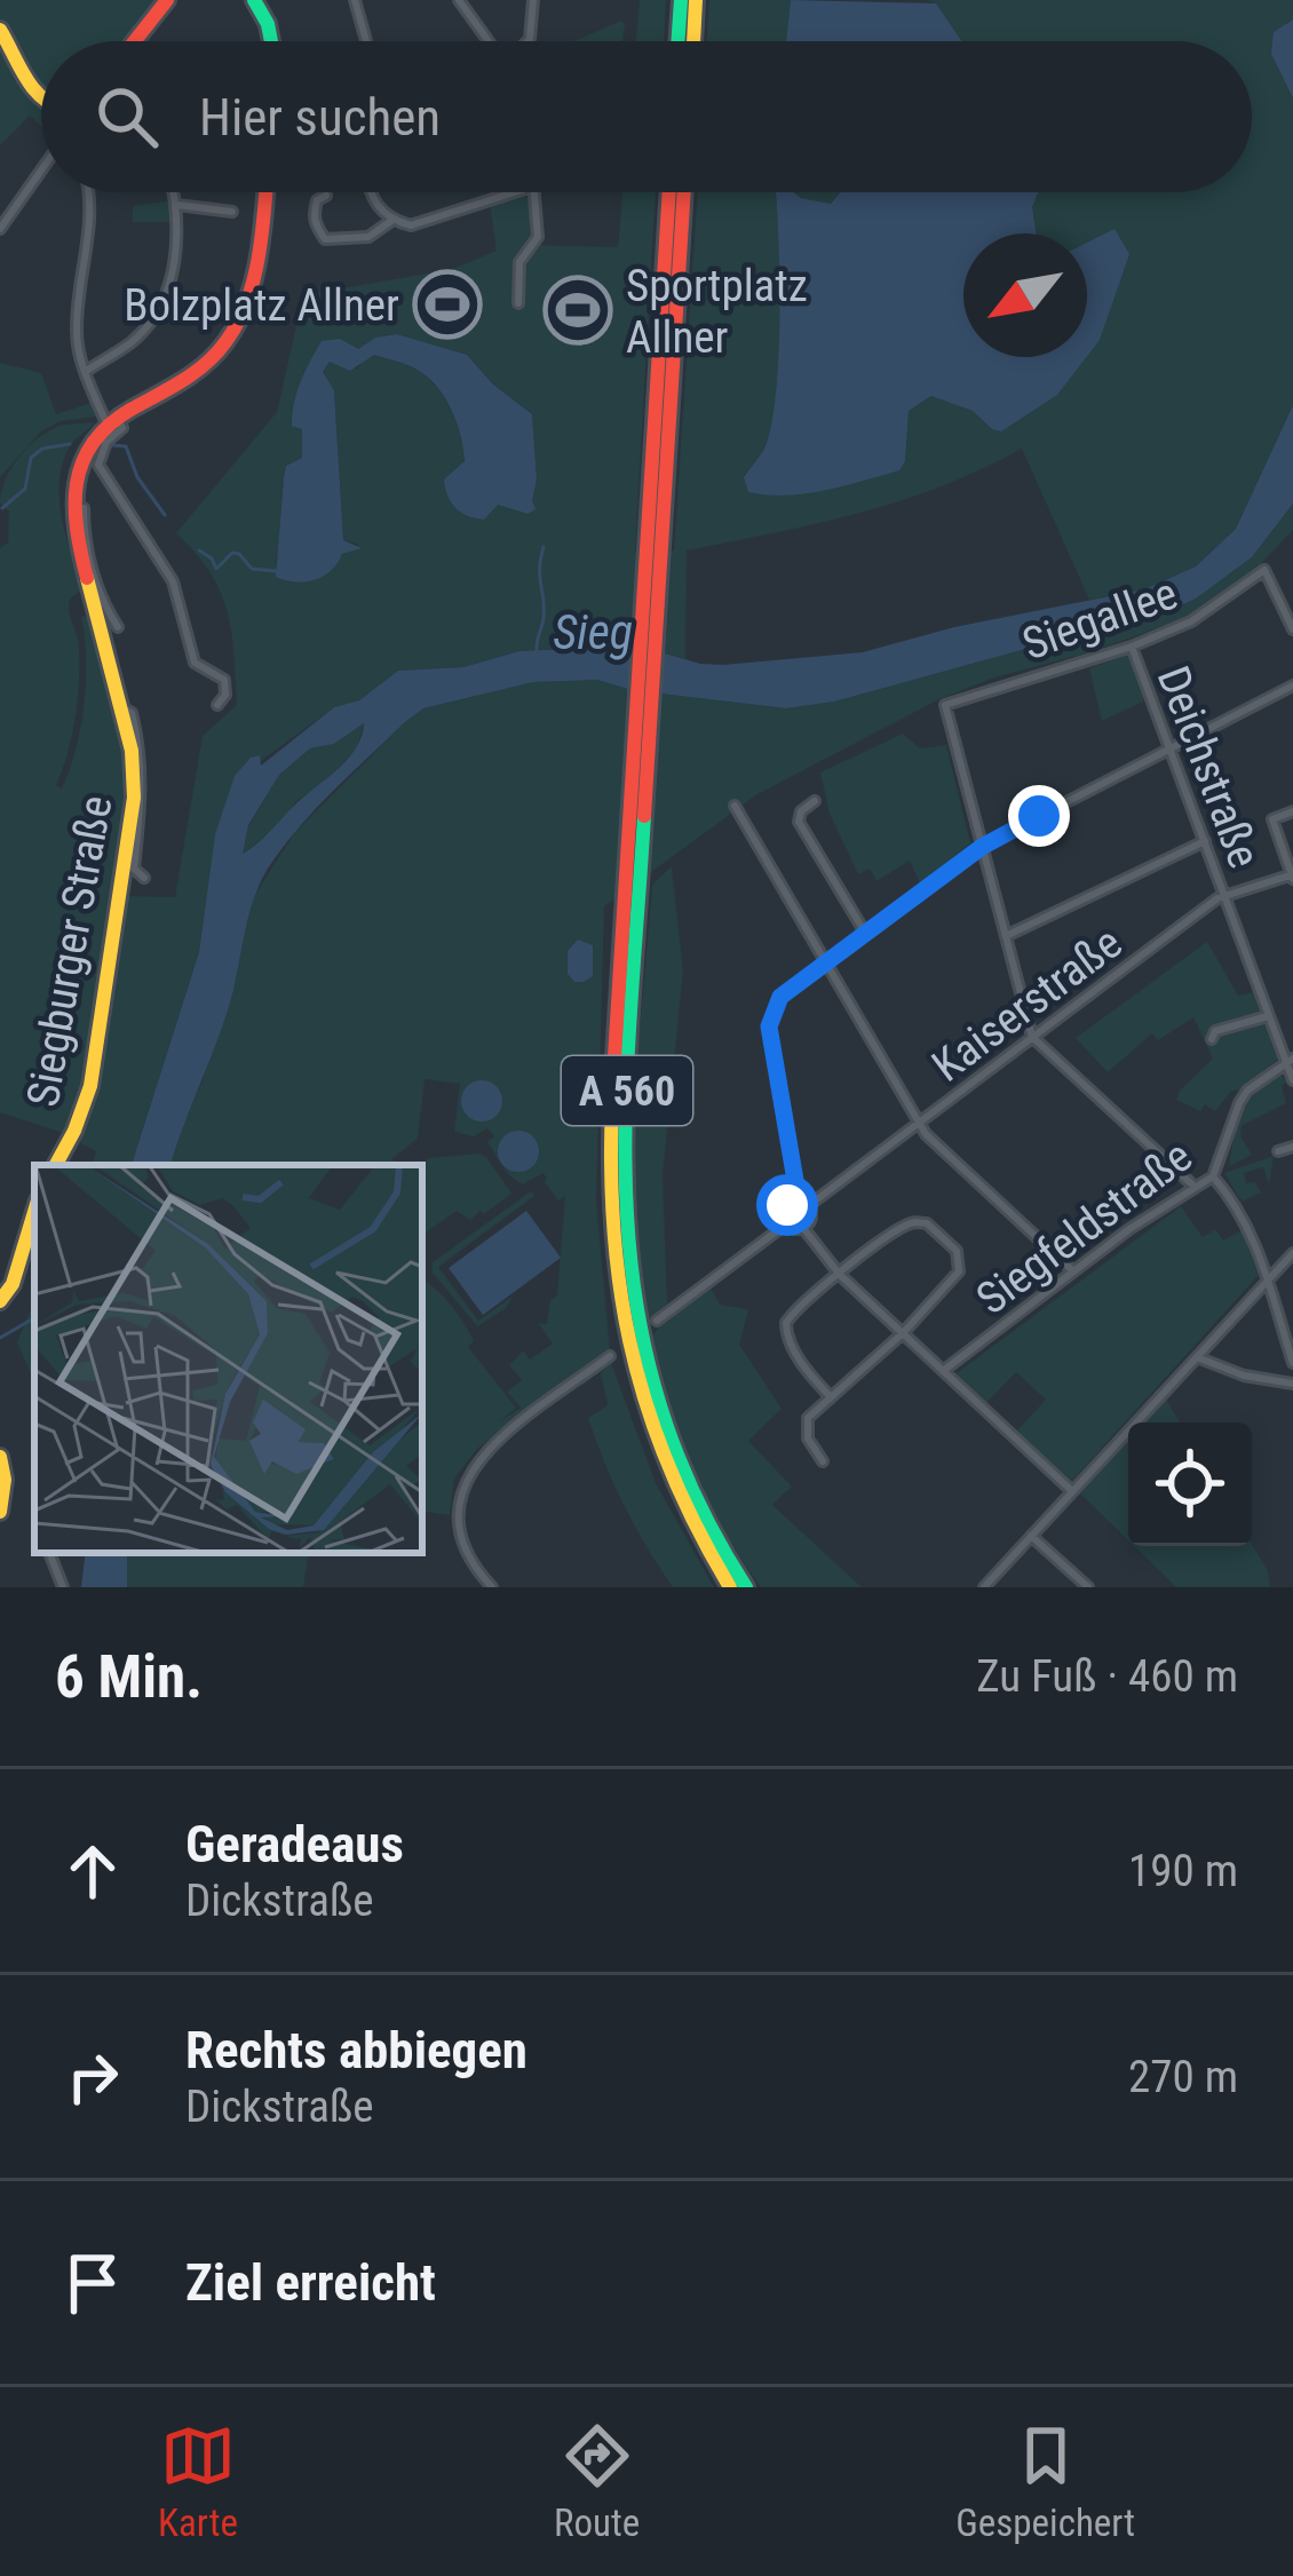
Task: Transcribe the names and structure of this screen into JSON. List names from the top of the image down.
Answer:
{
  "streets": {
    "main road": ["Siegburger Straße", "A 560"],
    "street": [
      "Siegallee",
      "Deichstraße",
      "Kaiserstraße",
      "Siegfeldstraße"
    ]
  },
  "crossings": [
    ["Siegallee", "Deichstraße"],
    ["Deichstraße", "Kaiserstraße"],
    ["Deichstraße", "Siegfeldstraße"]
  ],
  "water": ["Sieg"],
  "places": {
    "sports": ["Bolzplatz Allner", "Sportplatz Allner"]
  },
  "north": "bottom left",
  "page": {
    "search": "Hier suchen",
    "heading": ["6 Min.", "Zu Fuß · 460 m"],
    "list": [
      ["Geradeaus", "Dickstraße", "190 m"],
      ["Rechts abbiegen", "Dickstraße", "270 m"],
      "Ziel erreicht"
    ],
    "nav": ["Karte", "Route", "Gespeichert"]
  }
}
